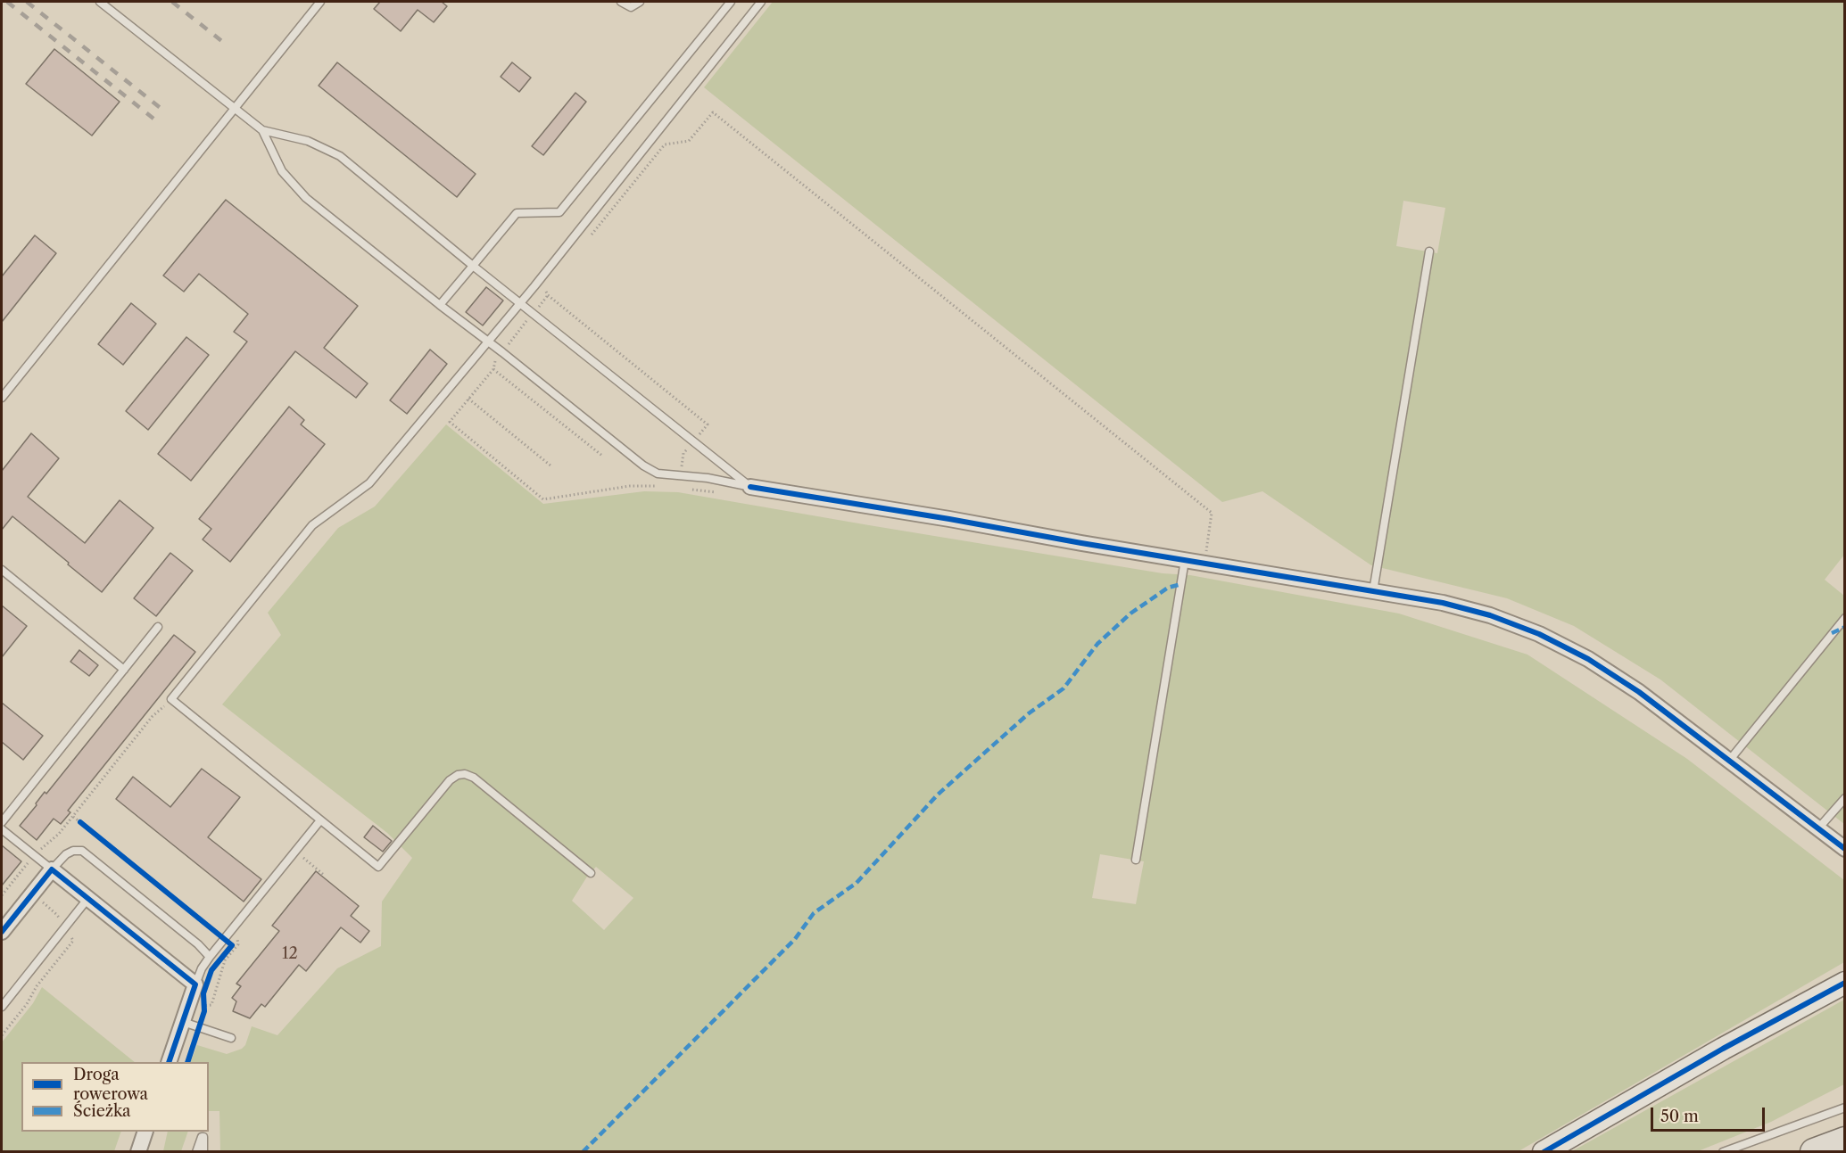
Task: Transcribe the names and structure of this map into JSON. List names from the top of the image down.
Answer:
{
  "house_numbers": ["12"],
  "legend": ["Droga rowerowa", "Ścieżka"],
  "scale_bar": "50 m"
}
